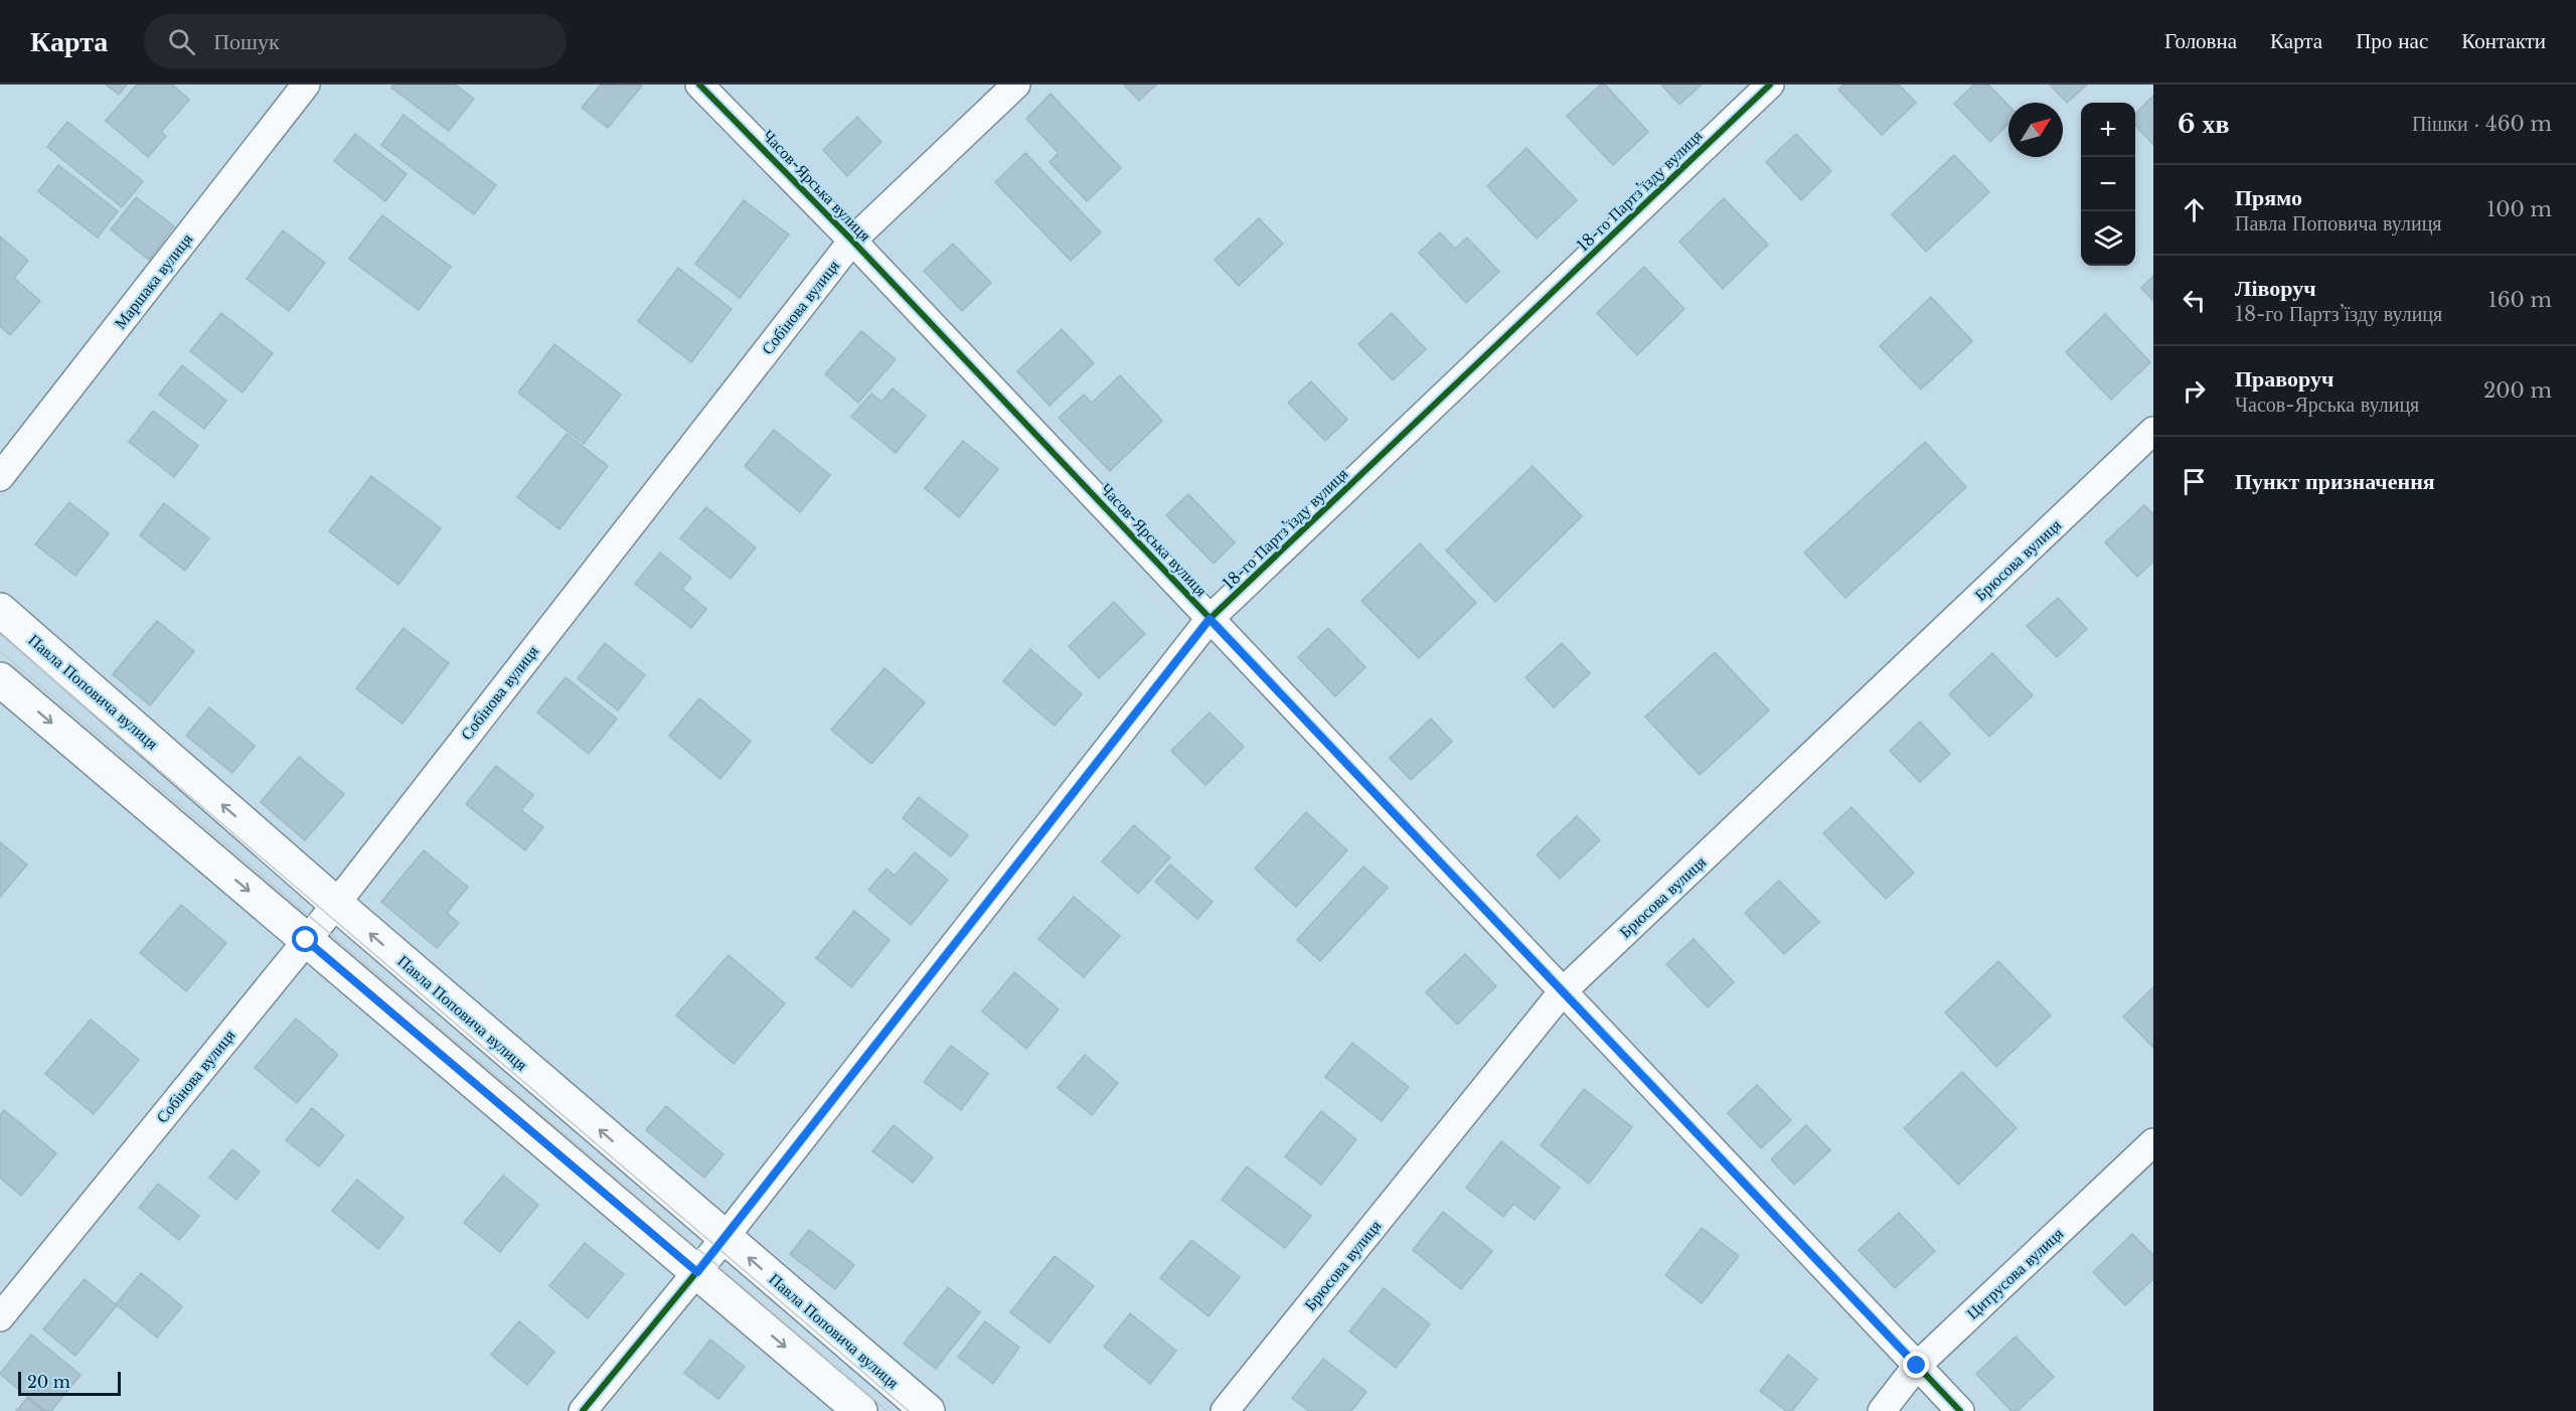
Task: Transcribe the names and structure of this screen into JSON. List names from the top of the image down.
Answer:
{
  "streets": {
    "main road": ["Павла Поповича вулиця"],
    "street": [
      "Часов-Ярська вулиця",
      "18-го Партз’їзду вулиця",
      "Маршака вулиця",
      "Собінова вулиця",
      "Брюсова вулиця",
      "Цитрусова вулиця"
    ]
  },
  "crossings": [
    ["Часов-Ярська вулиця", "18-го Партз’їзду вулиця"],
    ["Часов-Ярська вулиця", "Собінова вулиця"],
    ["Часов-Ярська вулиця", "Брюсова вулиця"],
    ["Часов-Ярська вулиця", "Цитрусова вулиця"],
    ["18-го Партз’їзду вулиця", "Павла Поповича вулиця"],
    ["Собінова вулиця", "Павла Поповича вулиця"]
  ],
  "scale_bar": "20 m",
  "north": "top right",
  "page": {
    "header": "Карта",
    "search": "Пошук",
    "nav": [
      "Головна",
      "Карта",
      "Про нас",
      "Контакти"
    ],
    "heading": ["6 хв", "Пішки · 460 m"],
    "map_buttons": ["+", "−"],
    "list": [
      ["Прямо", "Павла Поповича вулиця", "100 m"],
      ["Ліворуч", "18-го Партз’їзду вулиця", "160 m"],
      ["Праворуч", "Часов-Ярська вулиця", "200 m"],
      "Пункт призначення"
    ],
    "scale": "20 m"
  }
}
